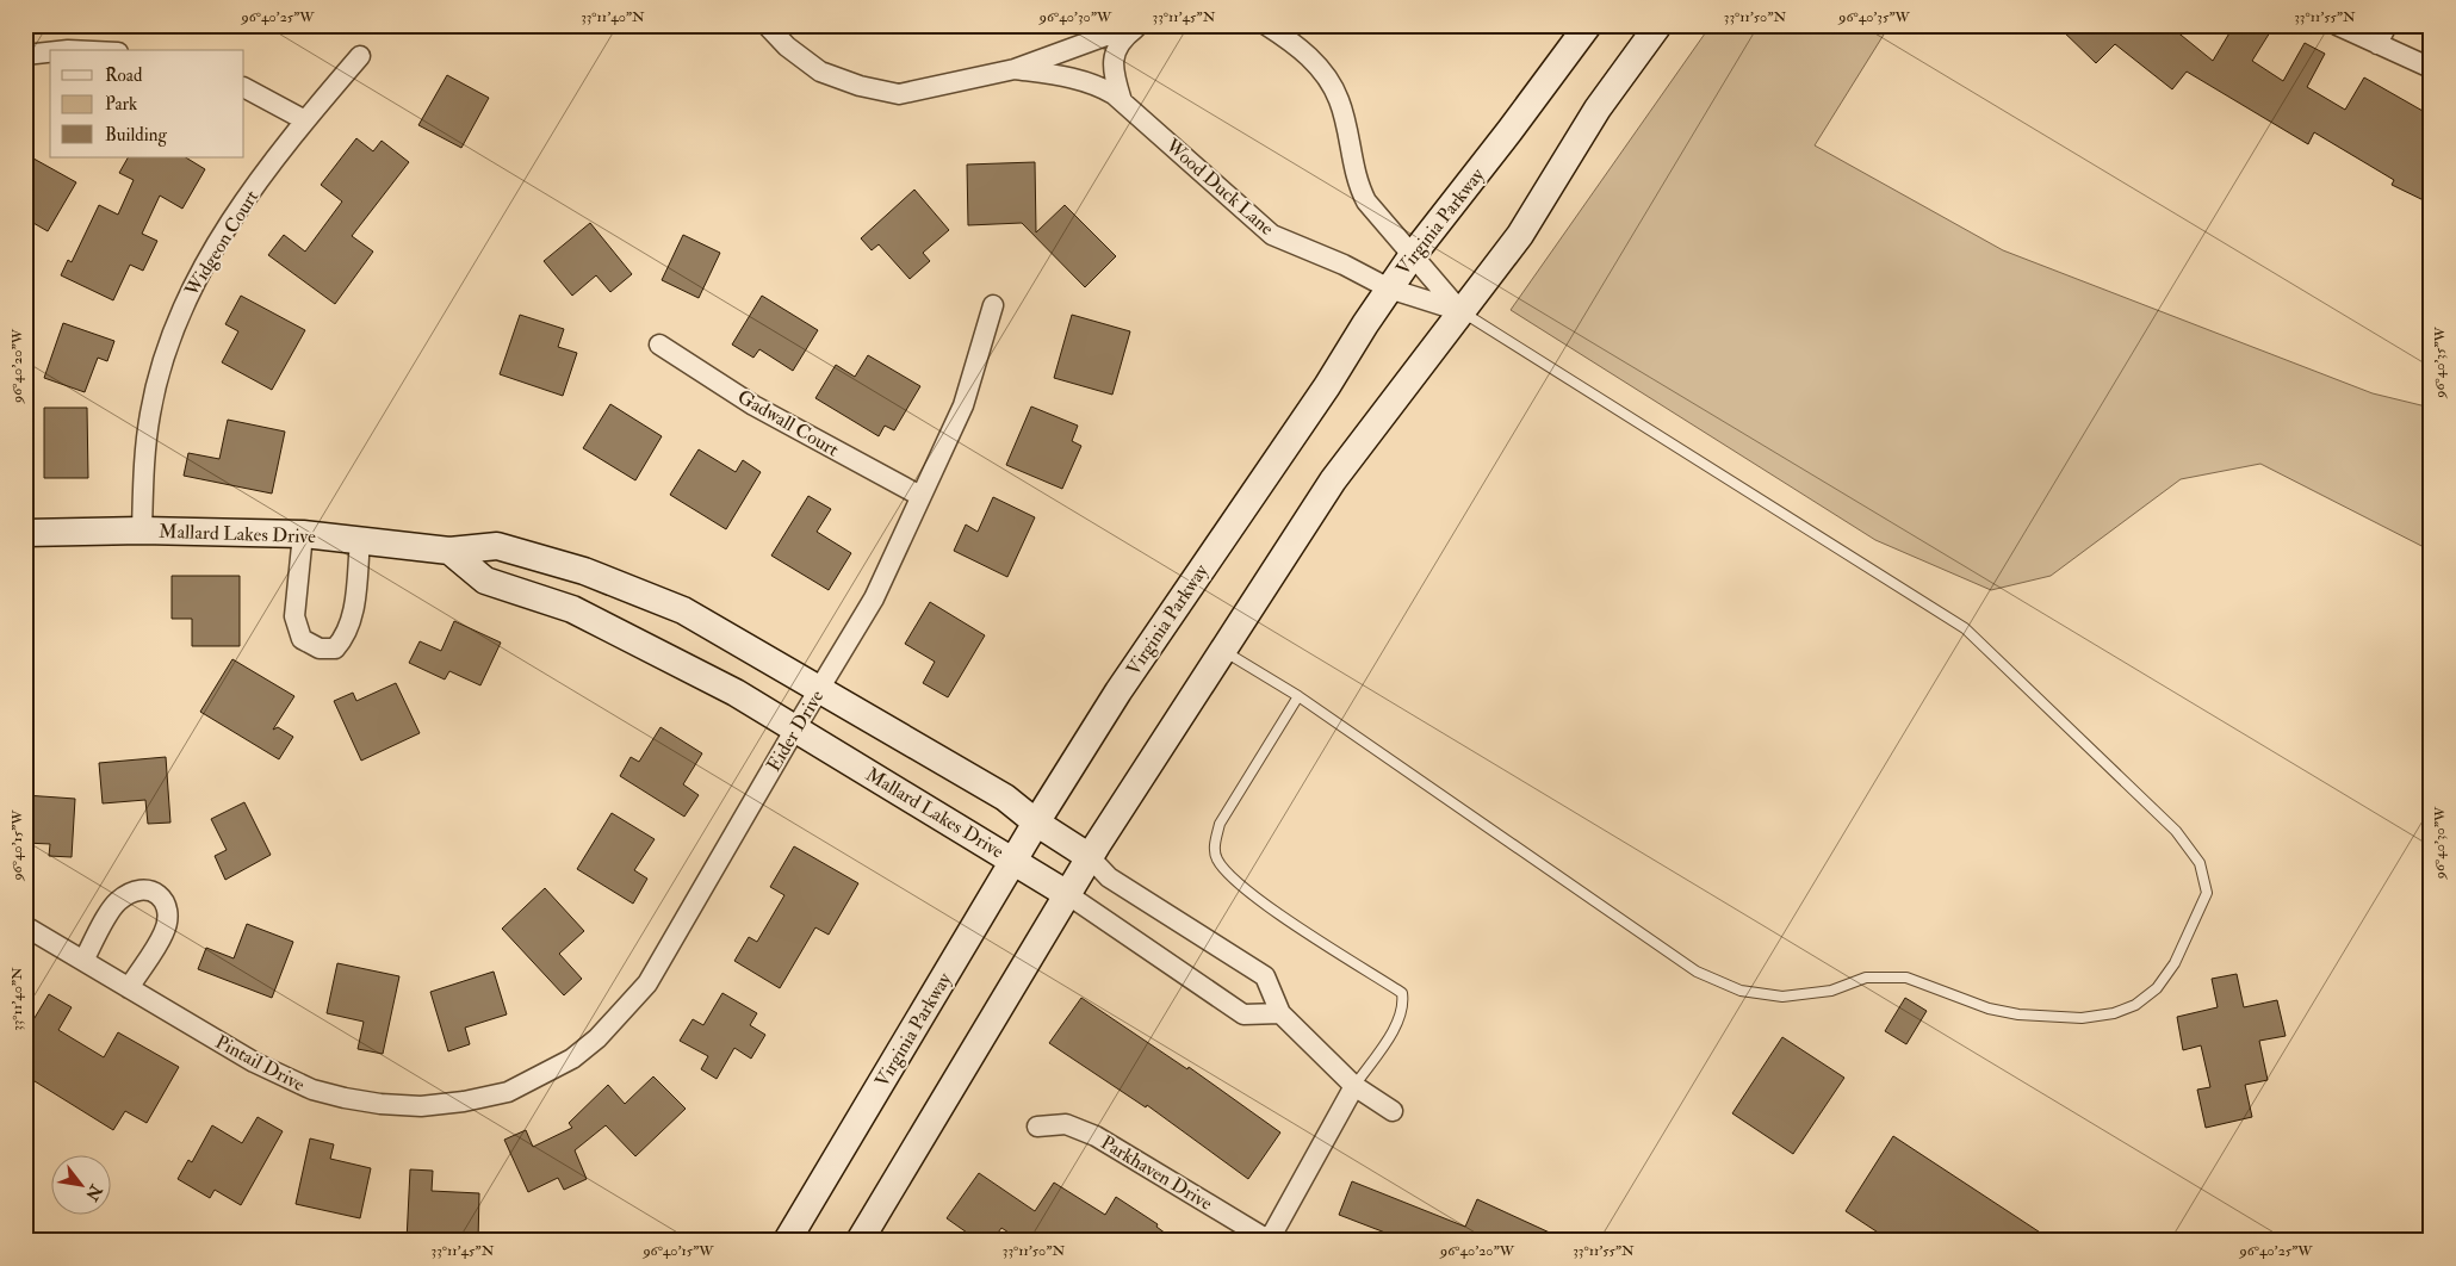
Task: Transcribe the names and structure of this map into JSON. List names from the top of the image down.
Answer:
{
  "streets": {
    "main road": ["Virginia Parkway", "Mallard Lakes Drive"],
    "street": [
      "Wood Duck Lane",
      "Widgeon Court",
      "Gadwall Court",
      "Eider Drive",
      "Pintail Drive",
      "Parkhaven Drive"
    ]
  },
  "crossings": [
    ["Wood Duck Lane", "Virginia Parkway"],
    ["Virginia Parkway", "Mallard Lakes Drive"],
    ["Widgeon Court", "Mallard Lakes Drive"],
    ["Gadwall Court", "Eider Drive"],
    ["Mallard Lakes Drive", "Eider Drive"],
    ["Eider Drive", "Pintail Drive"]
  ],
  "legend": ["Road", "Park", "Building"],
  "north": "bottom right",
  "coordinates": [
    "96°40'25\"W",
    "33°11'40\"N",
    "96°40'30\"W",
    "33°11'45\"N",
    "33°11'50\"N",
    "96°40'35\"W",
    "33°11'55\"N",
    "96°40'20\"W",
    "96°40'15\"W"
  ]
}
